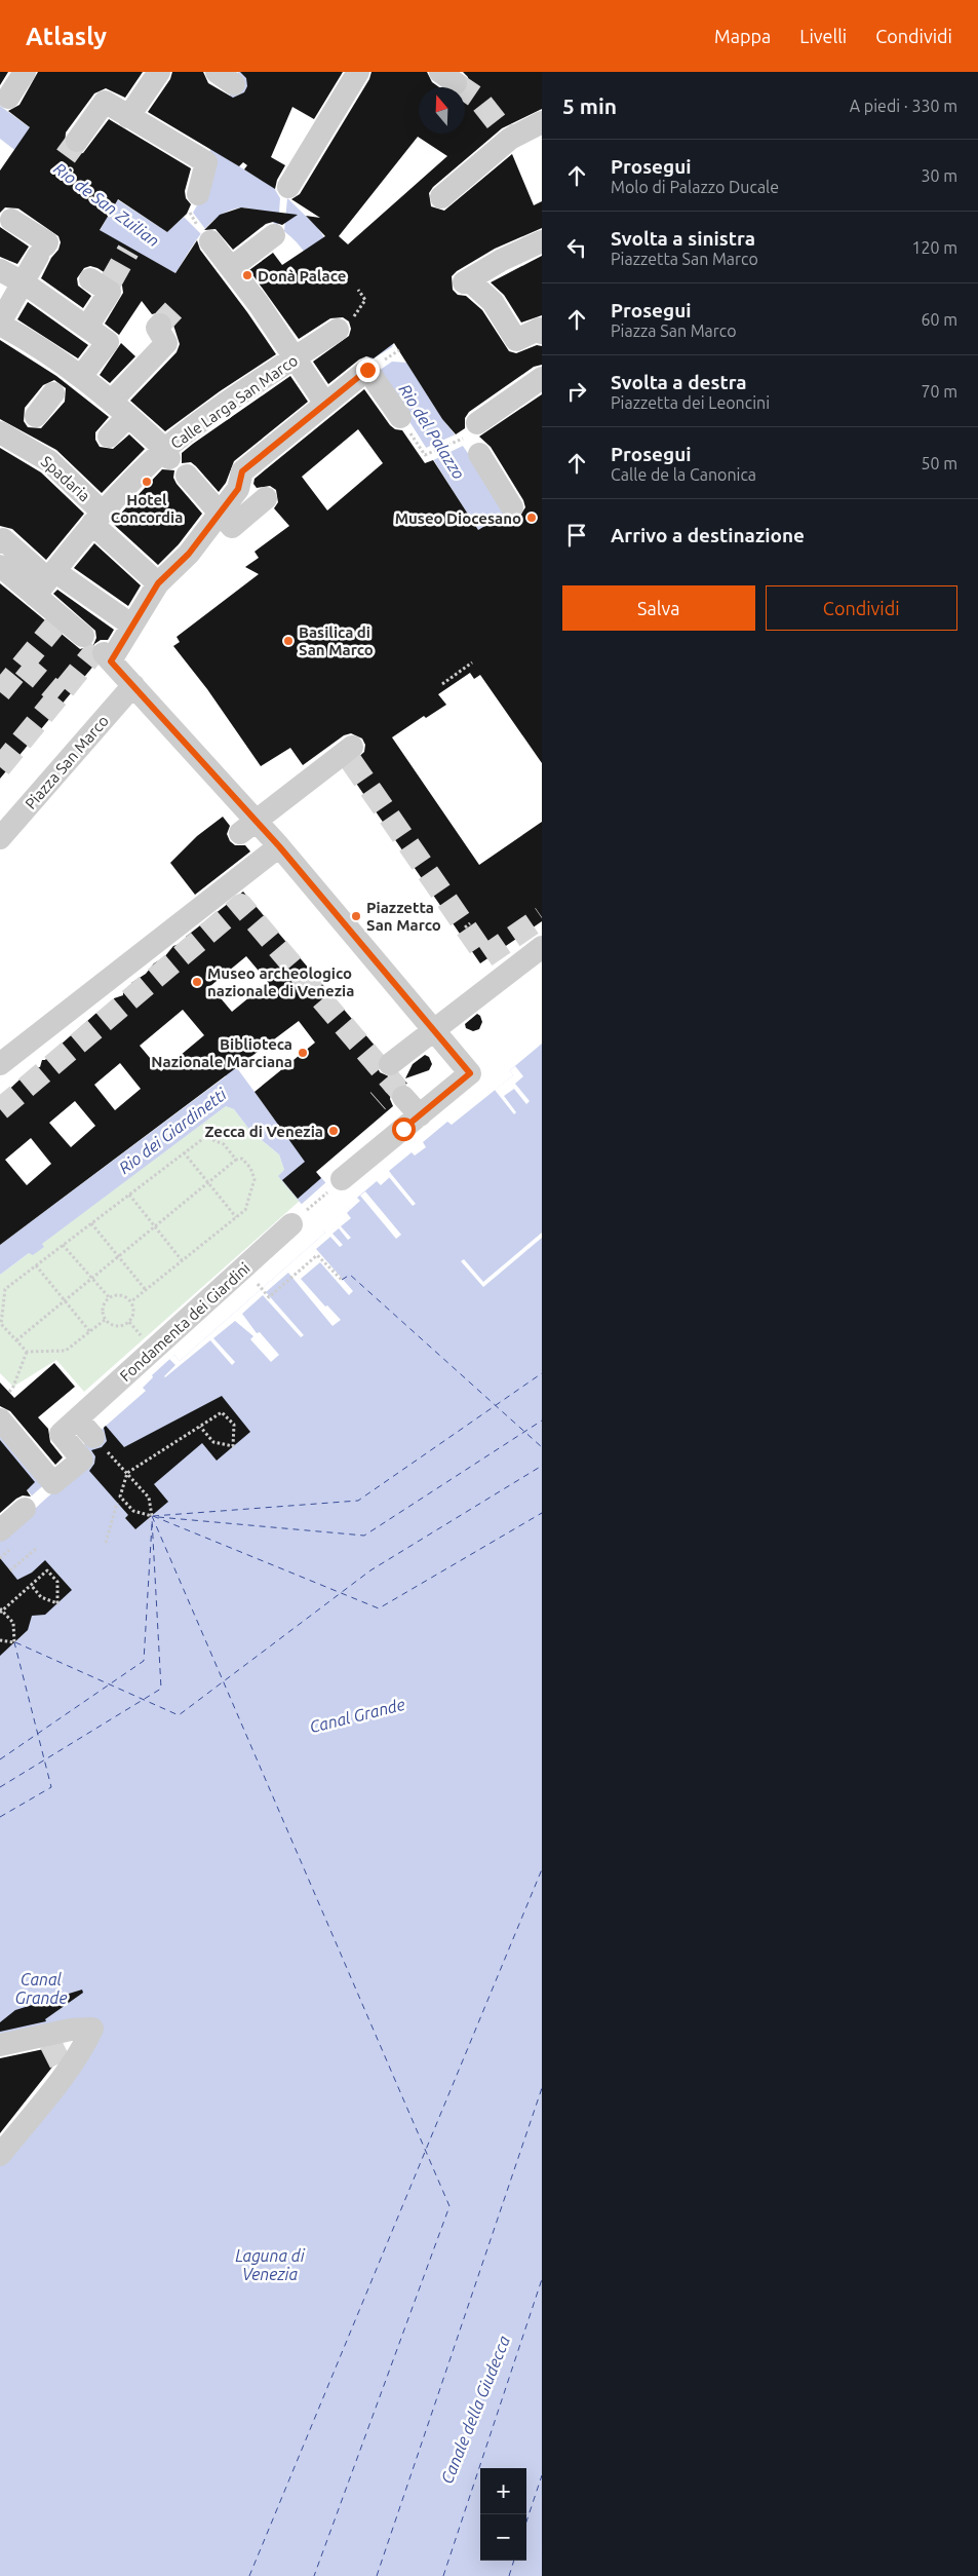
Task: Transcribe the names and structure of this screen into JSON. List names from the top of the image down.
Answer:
{
  "streets": {
    "street": [
      "Calle Larga San Marco",
      "Spadaria",
      "Piazza San Marco",
      "Fondamenta dei Giardini"
    ]
  },
  "crossings": [
    ["Calle Larga San Marco", "Spadaria"]
  ],
  "water": [
    "Rio de San Zuilian",
    "Rio del Palazzo",
    "Rio dei Giardinetti",
    "Canal Grande",
    "Laguna di Venezia",
    "Canale della Giudecca"
  ],
  "places": [
    "Donà Palace",
    "Hotel Concordia",
    "Museo Diocesano",
    "Basilica di San Marco",
    "Piazzetta San Marco",
    "Museo archeologico nazionale di Venezia",
    "Biblioteca Nazionale Marciana",
    "Zecca di Venezia"
  ],
  "north": "top",
  "page": {
    "header": "Atlasly",
    "nav": ["Mappa", "Livelli", "Condividi"],
    "heading": ["5 min", "A piedi · 330 m"],
    "list": [
      ["Prosegui", "Molo di Palazzo Ducale", "30 m"],
      ["Svolta a sinistra", "Piazzetta San Marco", "120 m"],
      ["Prosegui", "Piazza San Marco", "60 m"],
      ["Svolta a destra", "Piazzetta dei Leoncini", "70 m"],
      ["Prosegui", "Calle de la Canonica", "50 m"],
      "Arrivo a destinazione"
    ],
    "buttons": ["Salva", "Condividi"],
    "map_buttons": ["+", "−"]
  }
}
